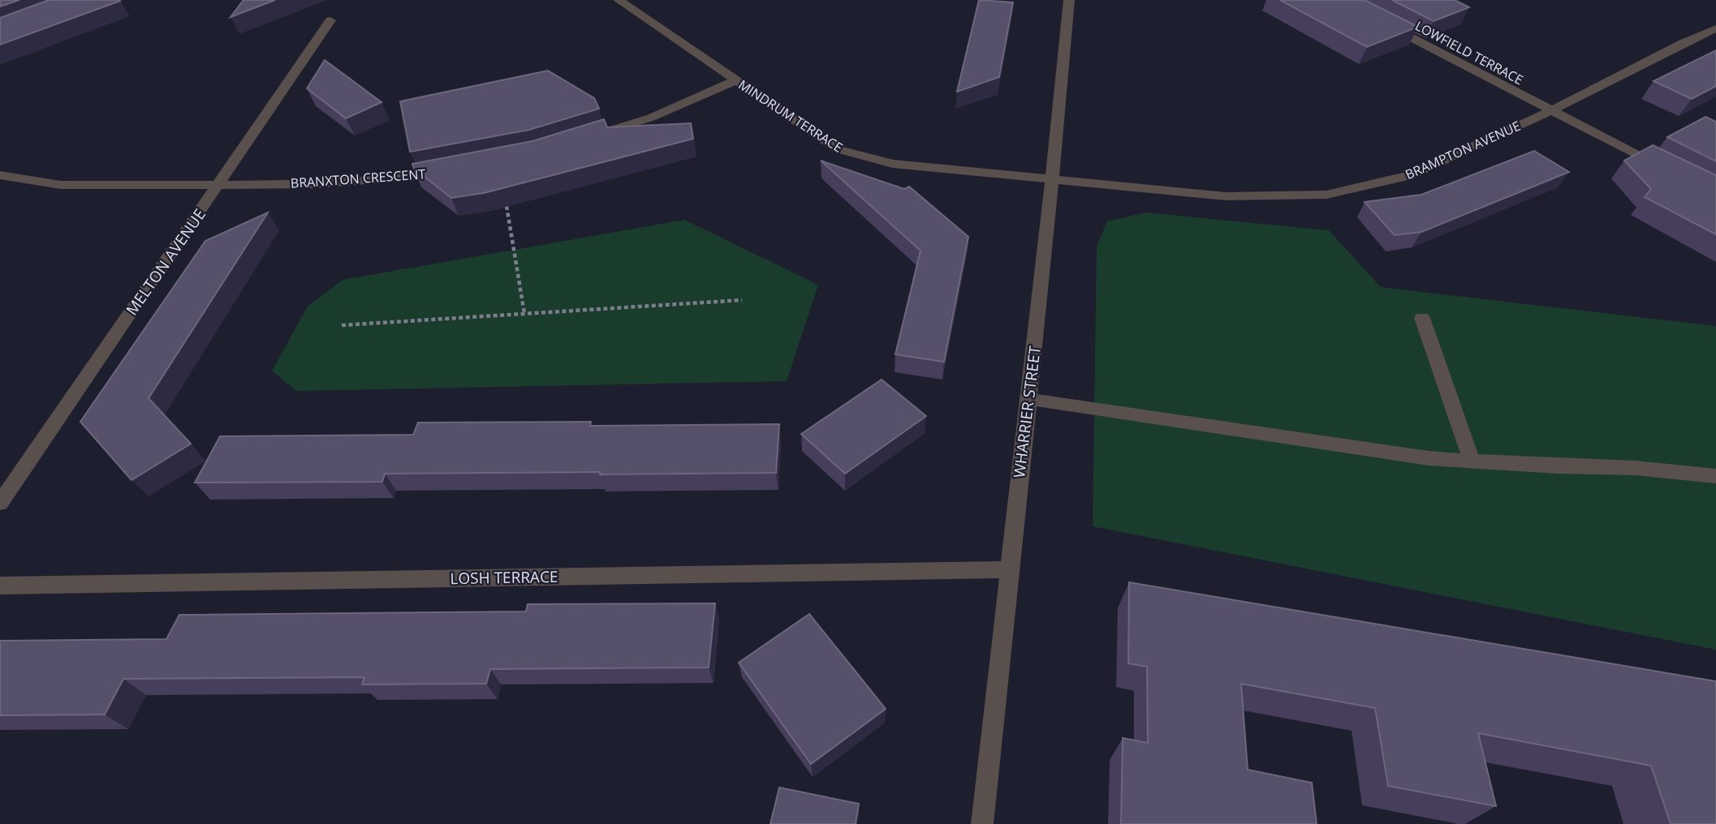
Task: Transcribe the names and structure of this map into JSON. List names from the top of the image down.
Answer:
{
  "streets": {
    "street": [
      "LOWFIELD TERRACE",
      "MINDRUM TERRACE",
      "BRAMPTON AVENUE",
      "BRANXTON CRESCENT",
      "MELTON AVENUE",
      "WHARRIER STREET",
      "LOSH TERRACE"
    ]
  },
  "crossings": [
    ["LOWFIELD TERRACE", "BRAMPTON AVENUE"],
    ["MINDRUM TERRACE", "BRAMPTON AVENUE"],
    ["MINDRUM TERRACE", "WHARRIER STREET"],
    ["BRAMPTON AVENUE", "WHARRIER STREET"],
    ["BRANXTON CRESCENT", "MELTON AVENUE"],
    ["WHARRIER STREET", "LOSH TERRACE"]
  ]
}
